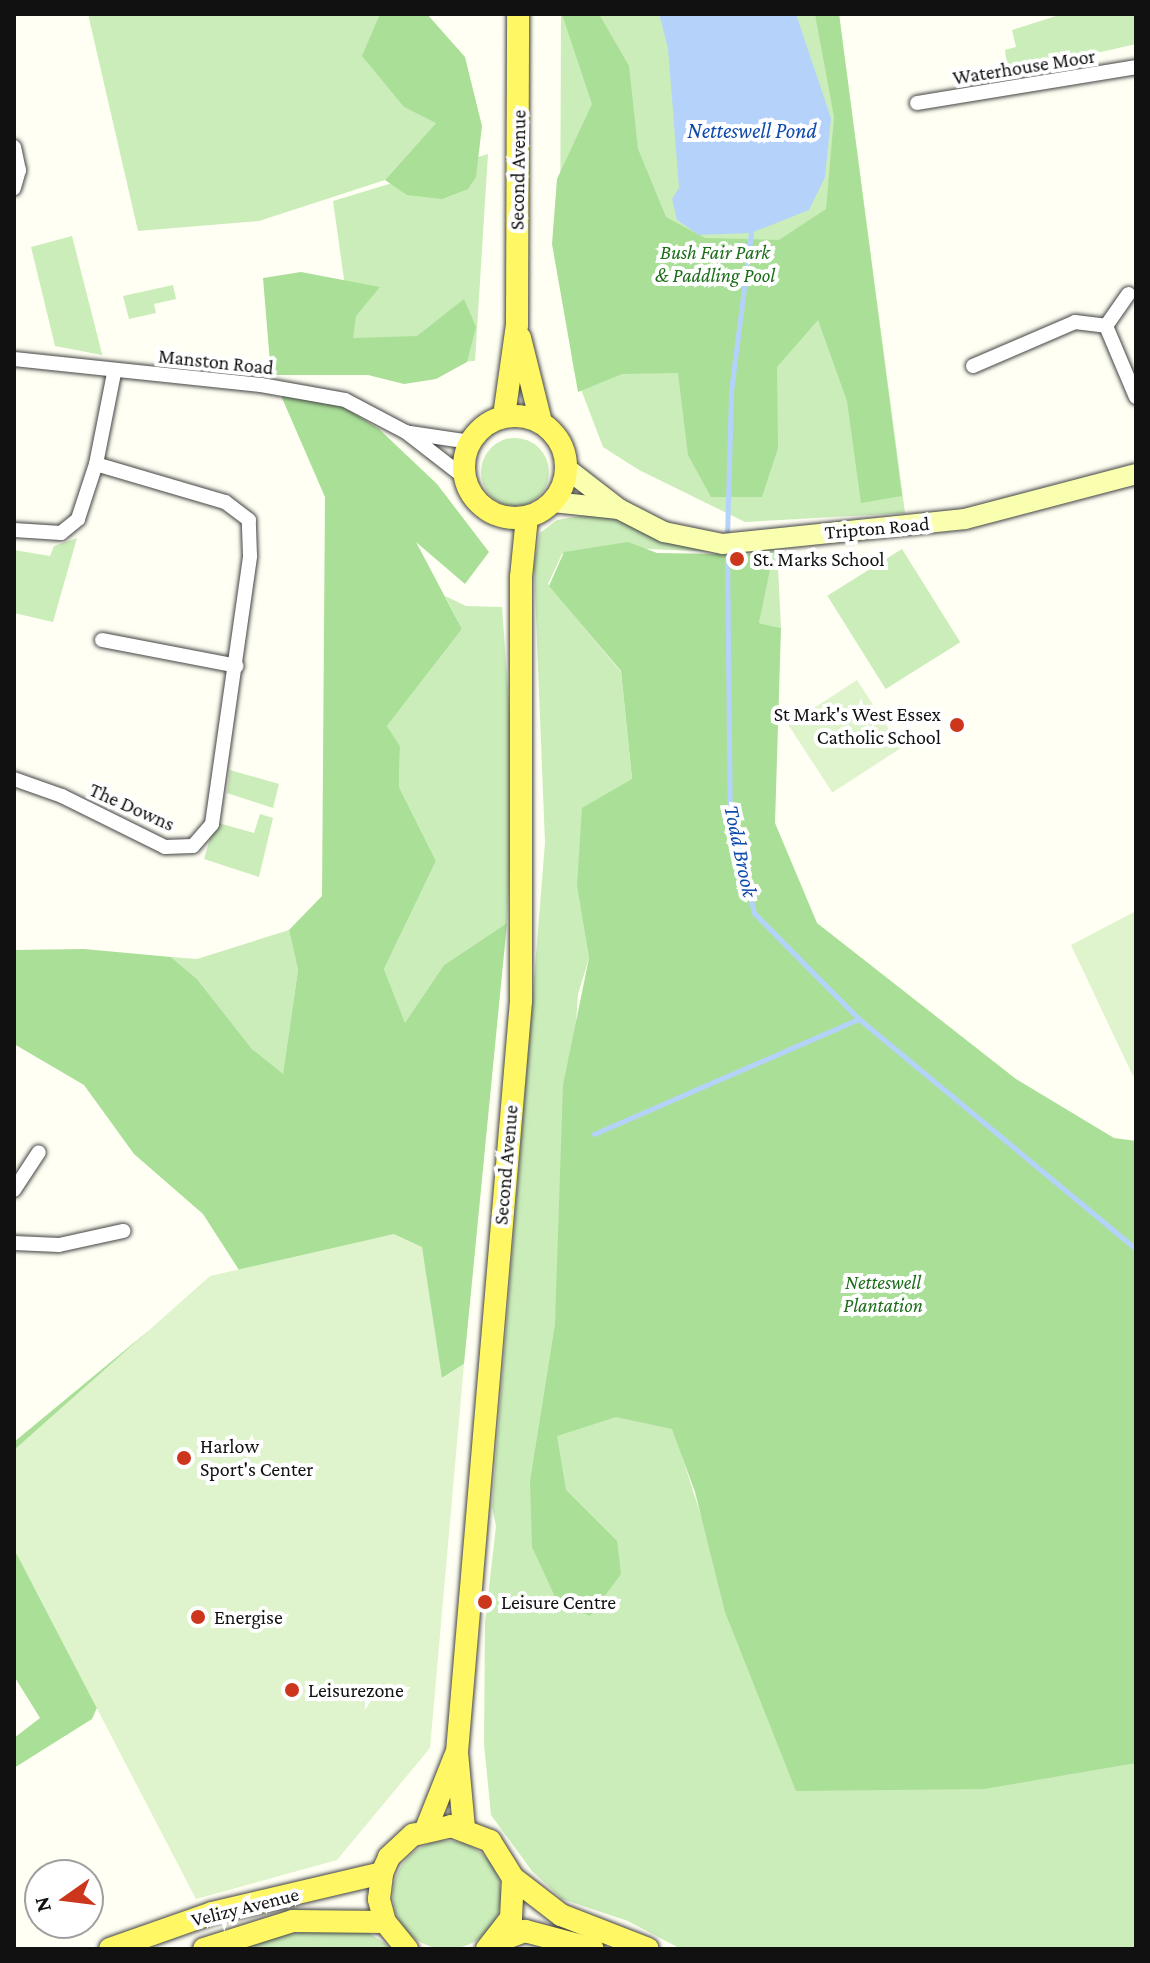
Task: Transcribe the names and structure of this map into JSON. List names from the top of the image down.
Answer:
{
  "streets": {
    "main road": ["Second Avenue", "Velizy Avenue"],
    "street": [
      "Waterhouse Moor",
      "Manston Road",
      "Tripton Road",
      "The Downs"
    ]
  },
  "crossings": [
    ["Second Avenue", "Manston Road"],
    ["Second Avenue", "Tripton Road"],
    ["Manston Road", "Tripton Road"]
  ],
  "water": ["Netteswell Pond", "Todd Brook"],
  "parks": ["Bush Fair Park & Paddling Pool", "Netteswell Plantation"],
  "places": [
    "St. Marks School",
    "St Mark's West Essex Catholic School",
    "Harlow Sport's Center",
    "Leisure Centre",
    "Energise",
    "Leisurezone"
  ],
  "north": "left"
}
